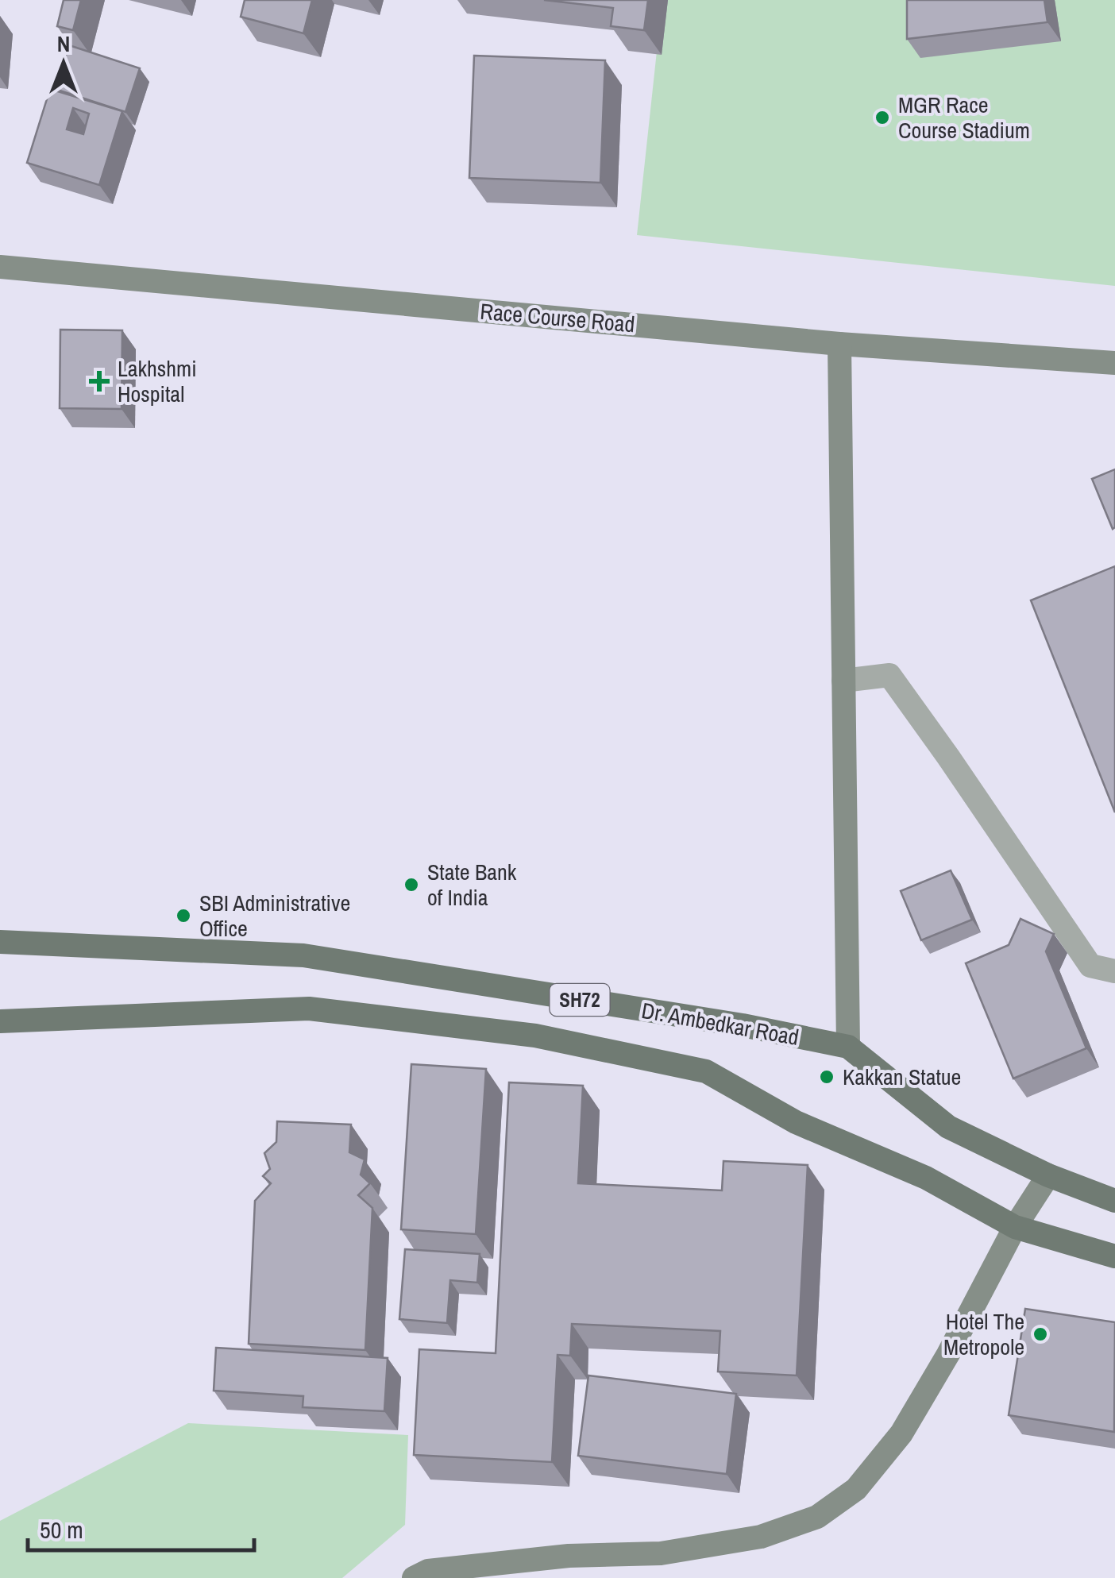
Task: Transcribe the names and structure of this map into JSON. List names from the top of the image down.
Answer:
{
  "streets": {
    "main road": ["SH72", "Dr. Ambedkar Road"],
    "street": ["Race Course Road"]
  },
  "places": {
    "other": [
      "MGR Race Course Stadium",
      "State Bank of India",
      "SBI Administrative Office",
      "Kakkan Statue",
      "Hotel The Metropole"
    ],
    "health": ["Lakhshmi Hospital"]
  },
  "scale_bar": "50 m",
  "north": "top"
}
